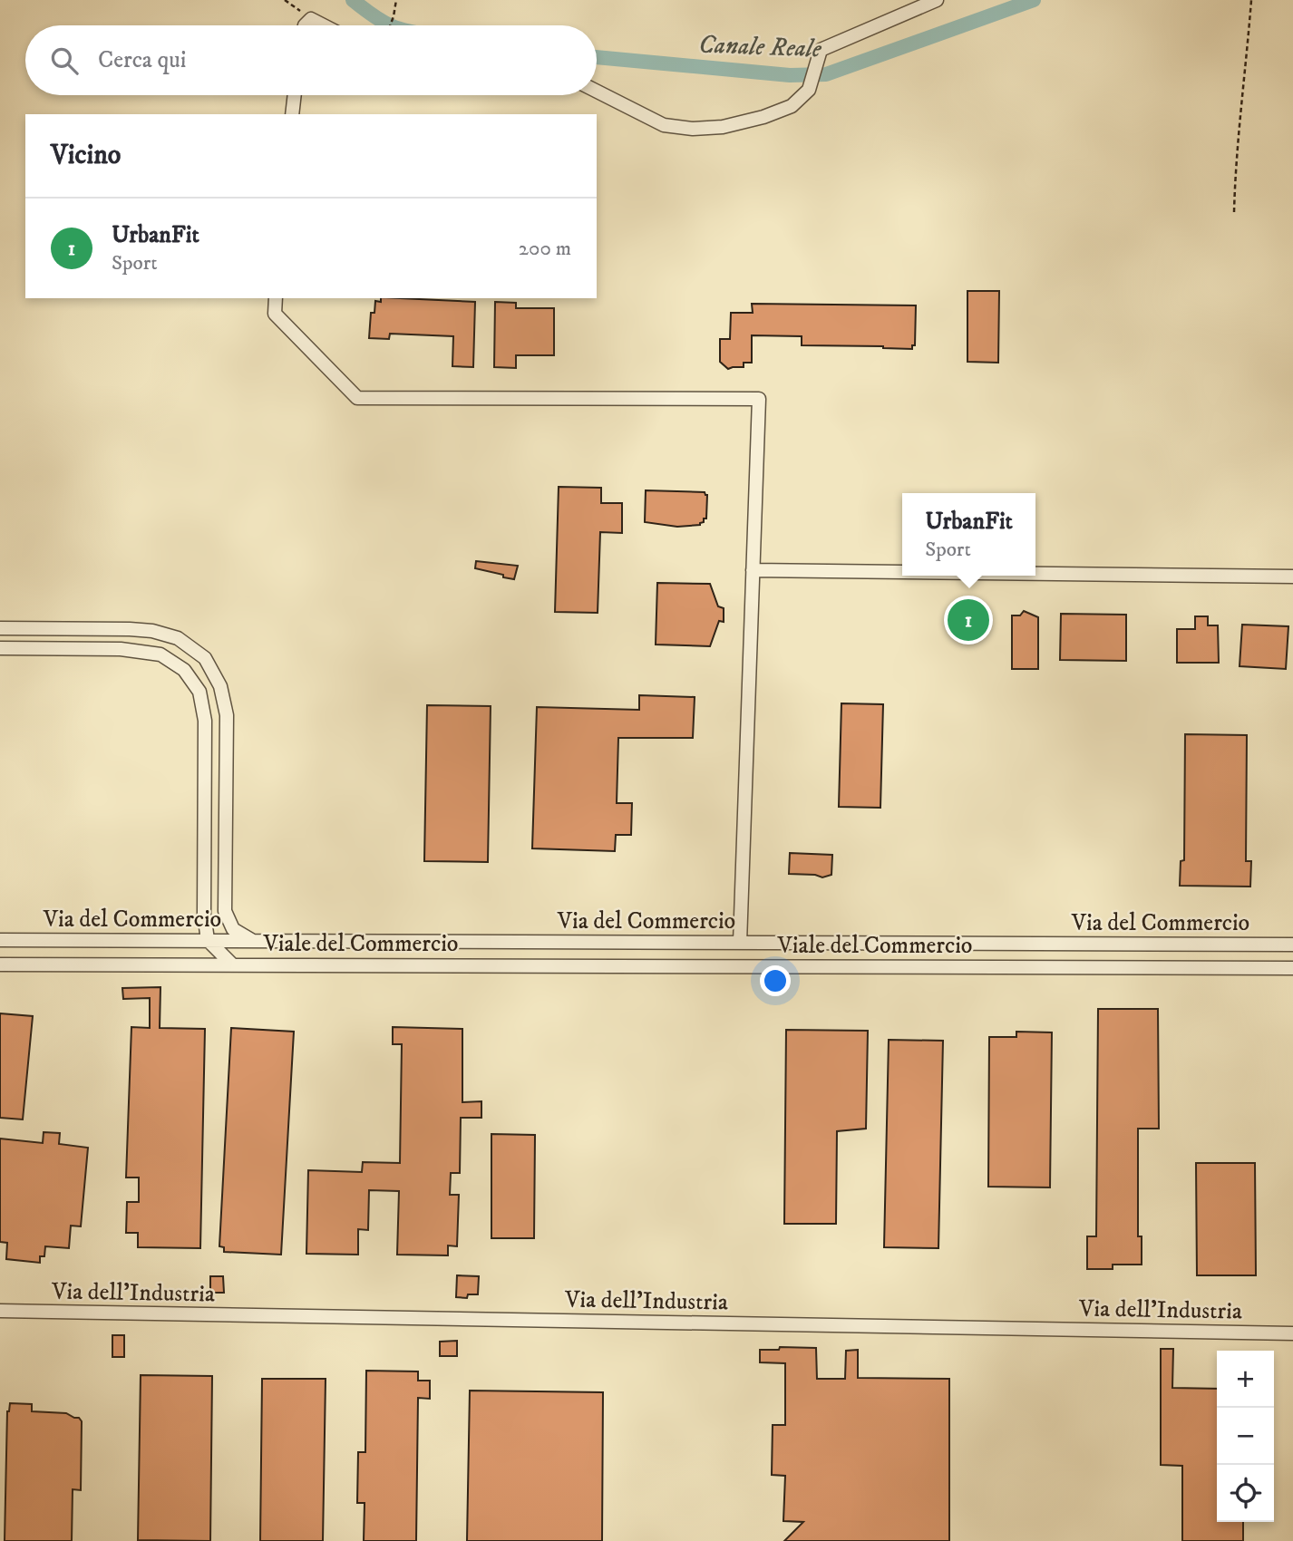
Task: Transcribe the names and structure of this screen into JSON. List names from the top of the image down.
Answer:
{
  "streets": {
    "street": ["Via del Commercio", "Viale del Commercio", "Via dell'Industria"]
  },
  "water": ["Canale Reale"],
  "page": {
    "search": "Cerca qui",
    "heading": "Vicino",
    "list": [
      {
        "mark": "1",
        "name": "UrbanFit",
        "note": "Sport",
        "value": "200 m"
      }
    ],
    "popup": ["UrbanFit", "Sport"],
    "pins": "1",
    "map_buttons": ["+", "−"]
  }
}
